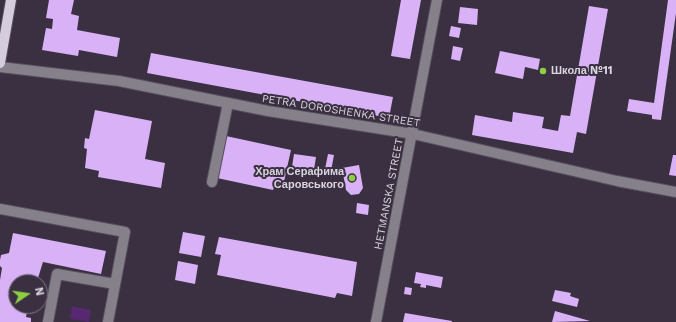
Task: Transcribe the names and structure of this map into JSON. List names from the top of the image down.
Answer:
{
  "streets": {
    "street": ["PETRA DOROSHENKA STREET", "HETMANSKA STREET"]
  },
  "crossings": [
    ["PETRA DOROSHENKA STREET", "HETMANSKA STREET"]
  ],
  "places": ["Школа №11", "Храм Серафима Саровського"],
  "north": "right"
}
